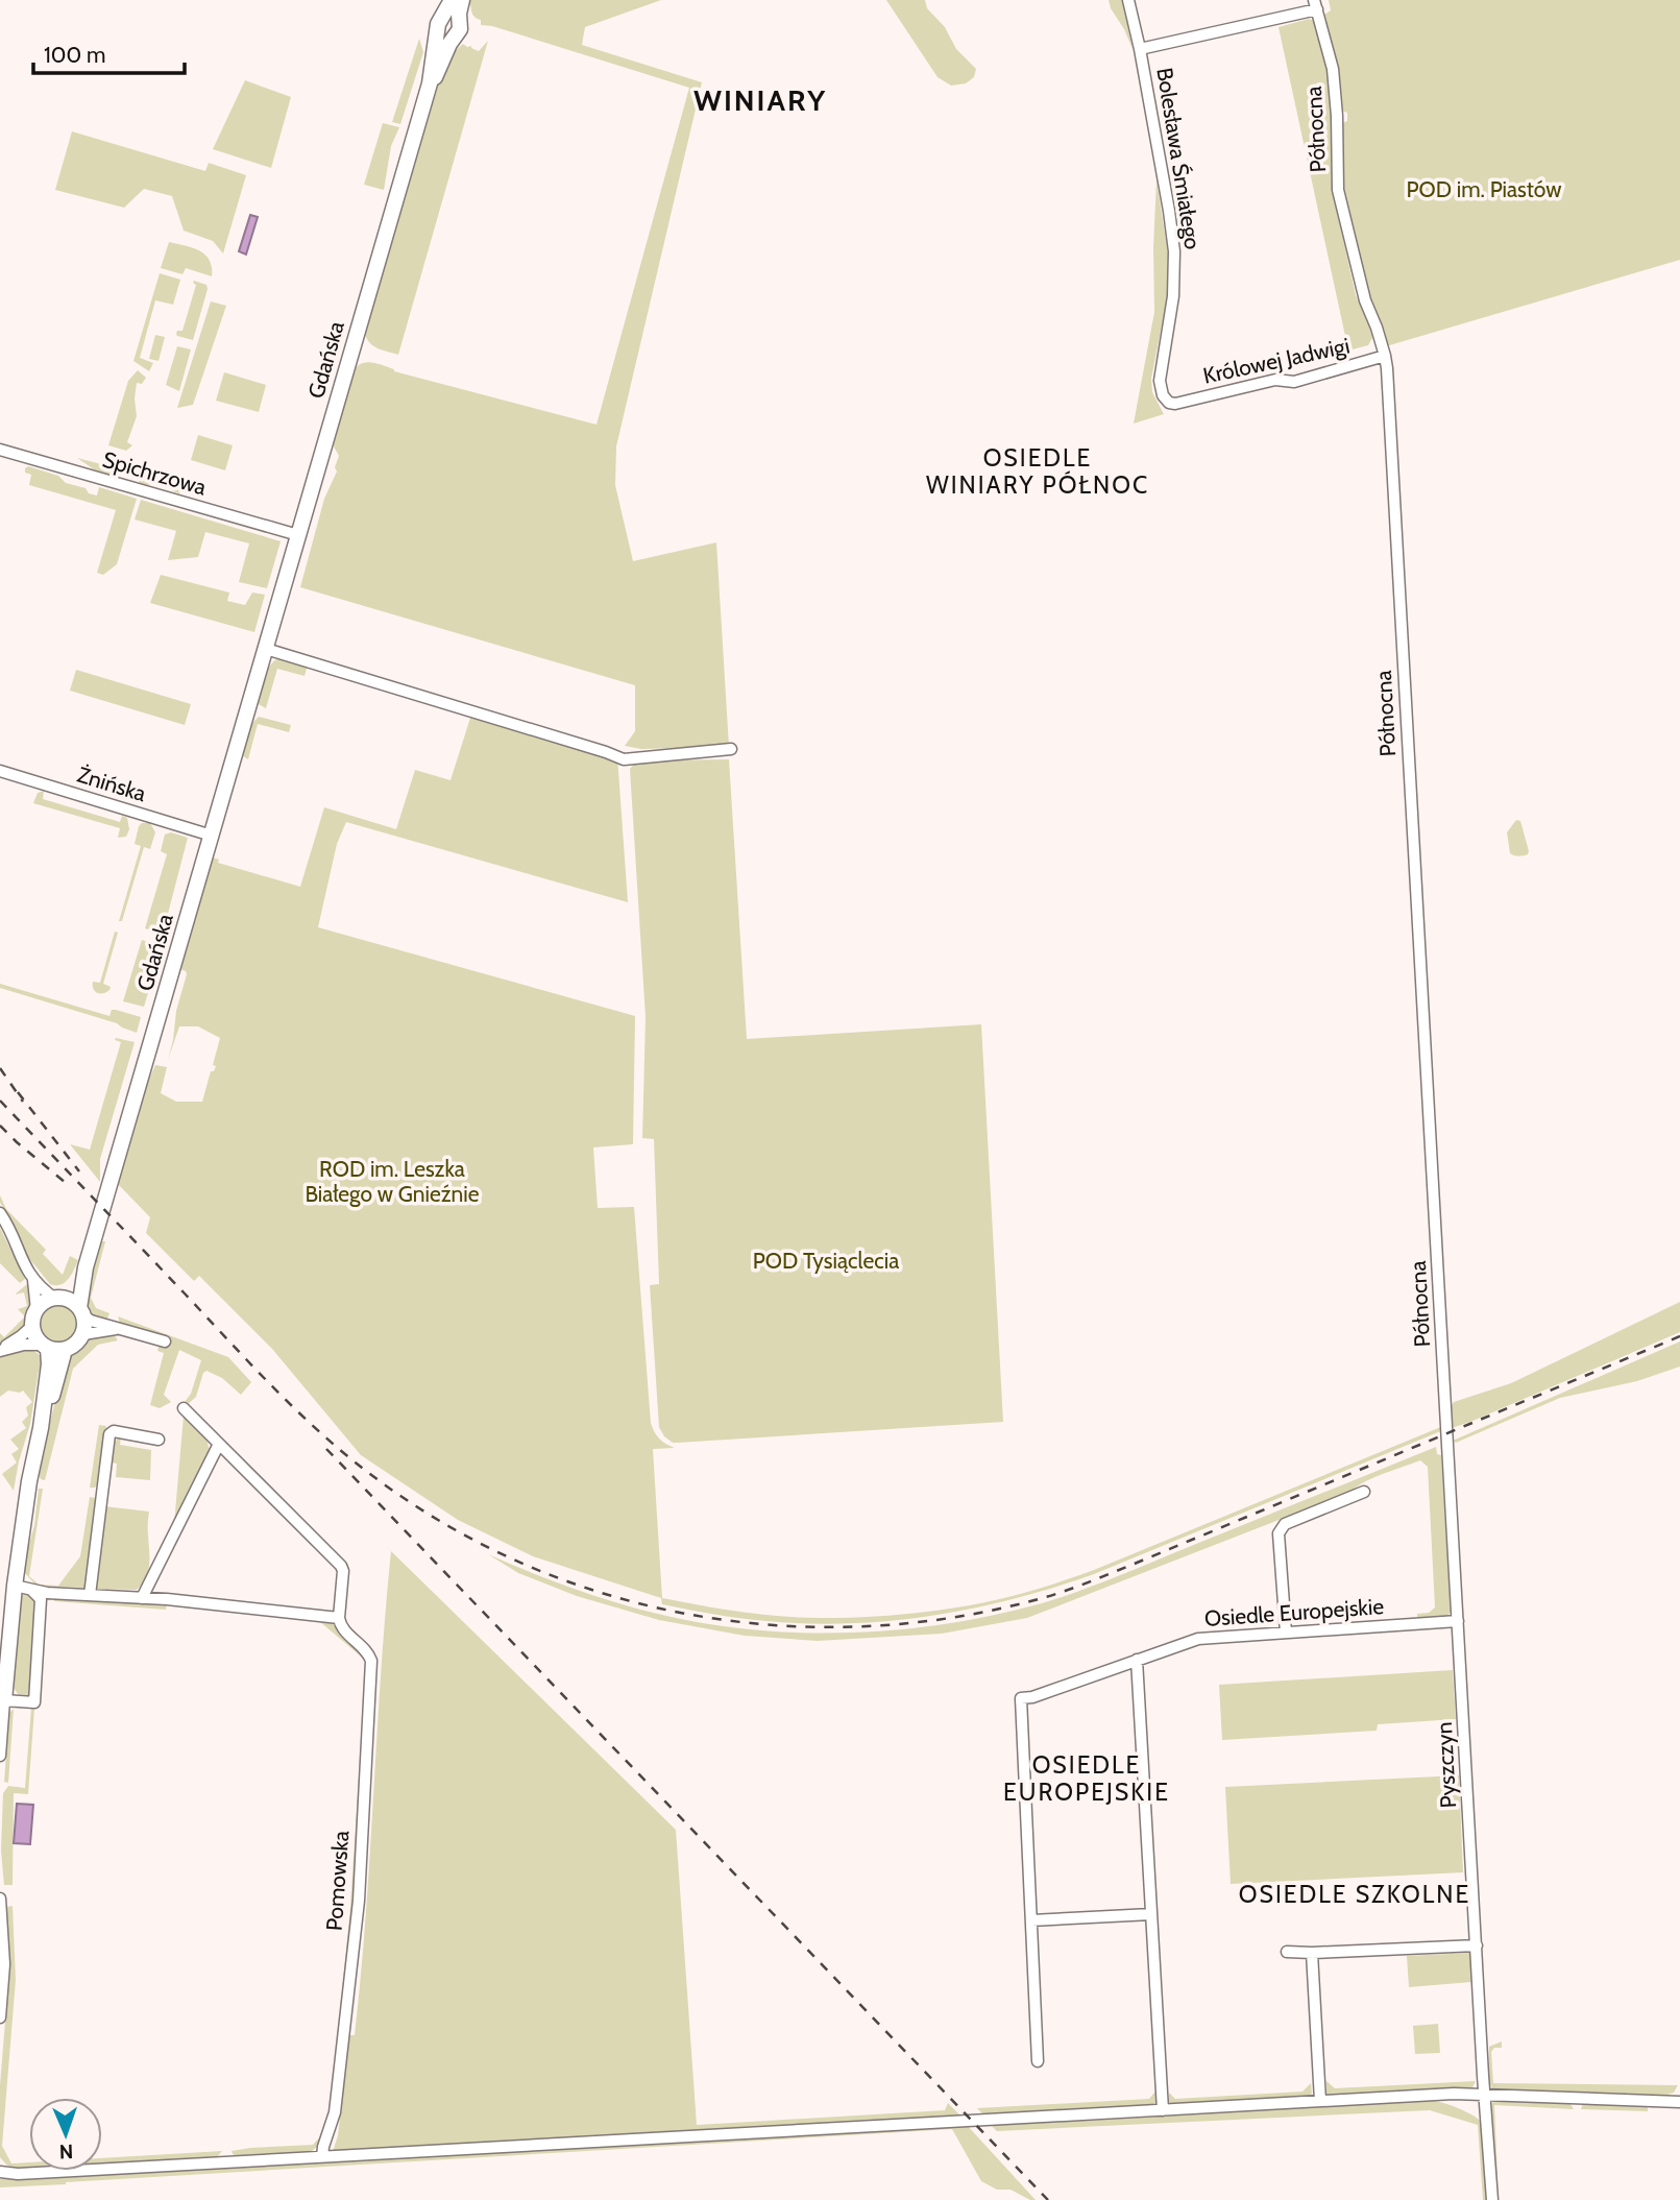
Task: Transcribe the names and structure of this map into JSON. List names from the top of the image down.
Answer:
{
  "streets": {
    "street": [
      "Północna",
      "Bolesława Śmiałego",
      "Gdańska",
      "Królowej Jadwigi",
      "Spichrzowa",
      "Żnińska",
      "Osiedle Europejskie",
      "Pyszczyn",
      "Pomowska"
    ]
  },
  "crossings": [
    ["Północna", "Królowej Jadwigi"],
    ["Północna", "Pyszczyn"],
    ["Bolesława Śmiałego", "Królowej Jadwigi"],
    ["Gdańska", "Spichrzowa"],
    ["Gdańska", "Żnińska"],
    ["Osiedle Europejskie", "Pyszczyn"]
  ],
  "districts": [
    "WINIARY",
    "OSIEDLE WINIARY PÓŁNOC",
    "OSIEDLE EUROPEJSKIE",
    "OSIEDLE SZKOLNE"
  ],
  "parks": ["POD im. Piastów", "ROD im. Leszka Białego w Gnieźnie", "POD Tysiąclecia"],
  "scale_bar": "100 m",
  "north": "bottom"
}
